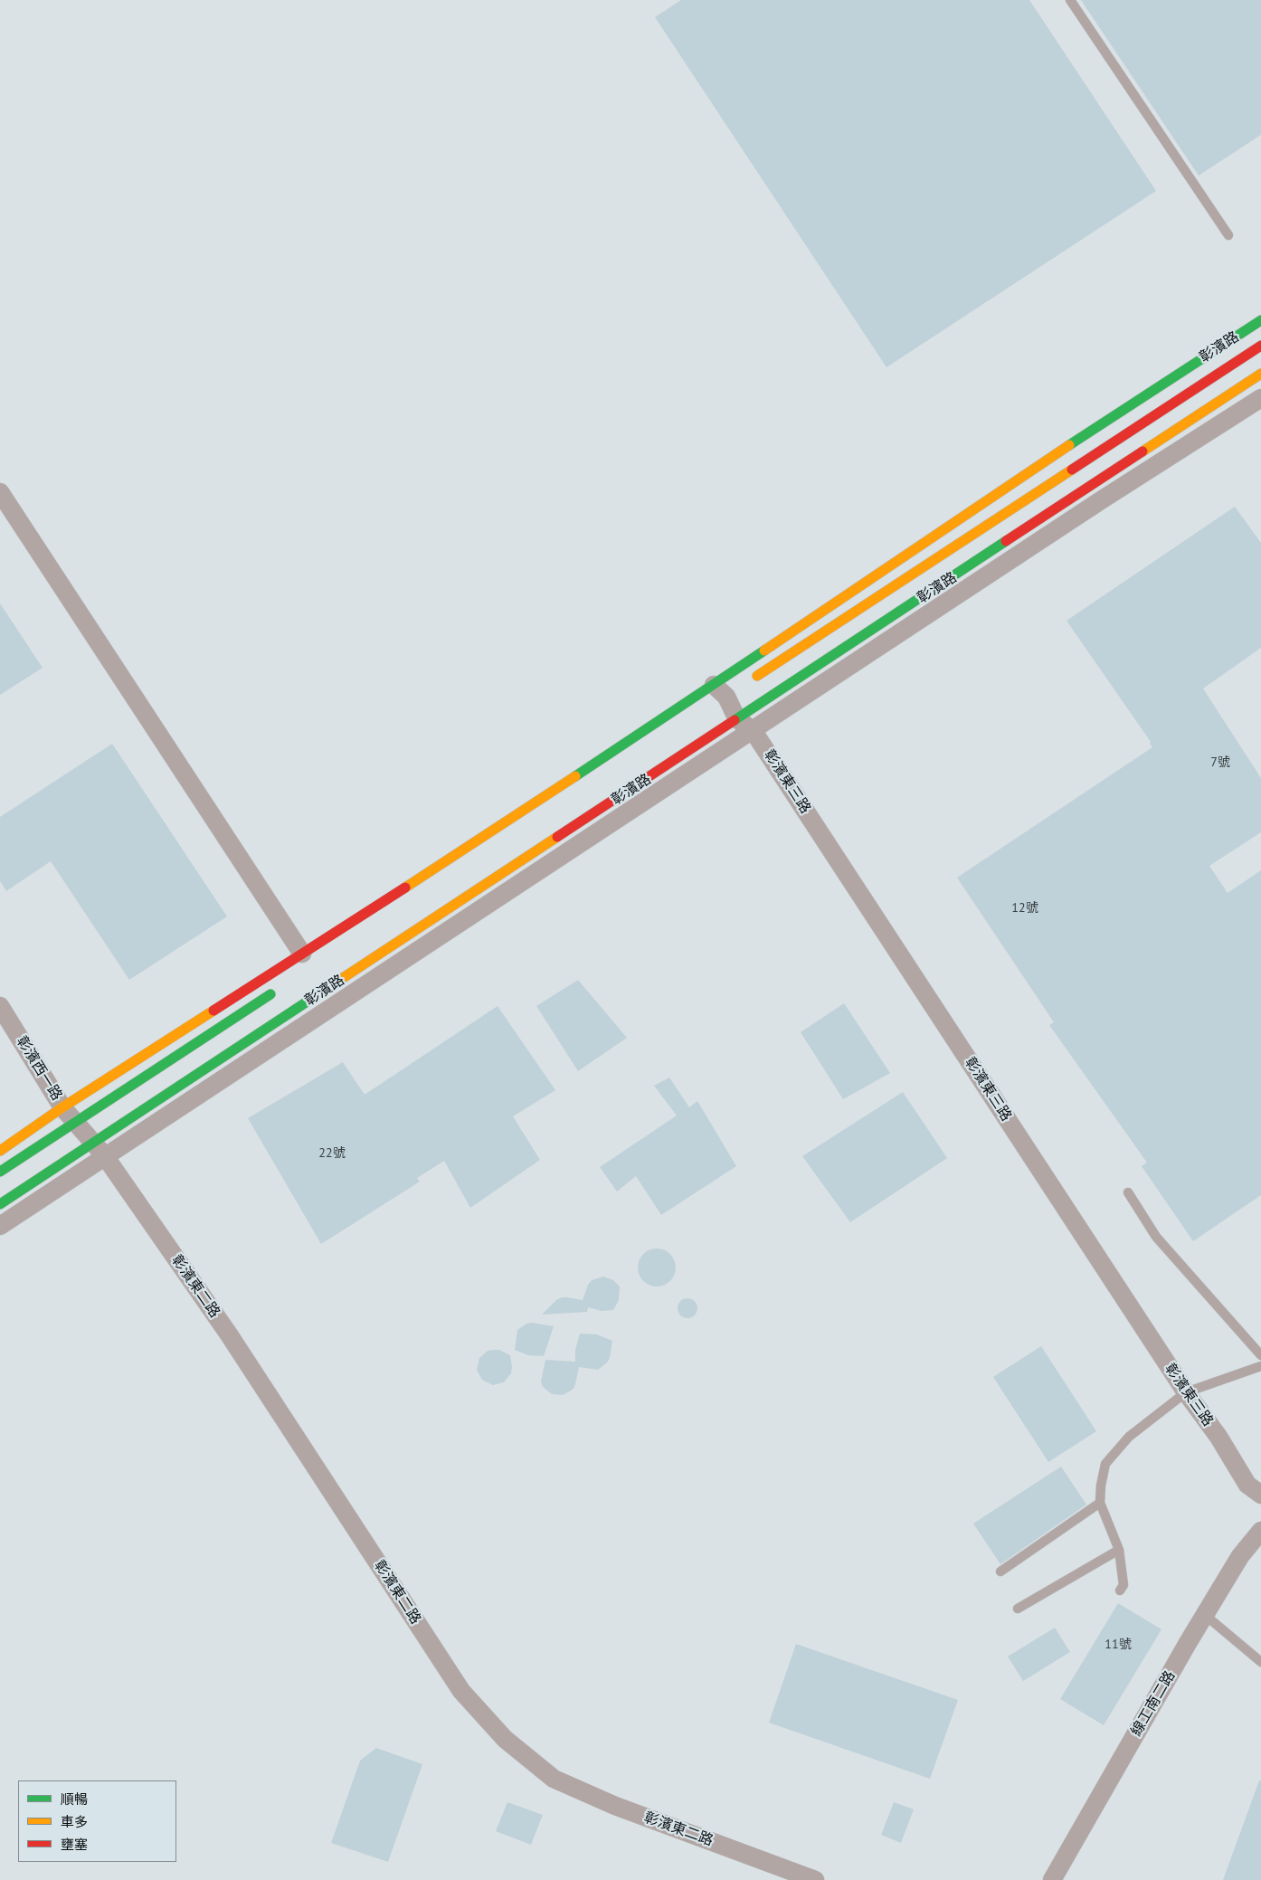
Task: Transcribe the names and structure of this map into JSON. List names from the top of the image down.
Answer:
{
  "streets": {
    "street": [
      "彰濱路",
      "彰濱東三路",
      "彰濱西一路",
      "彰濱東二路",
      "線工南二路"
    ]
  },
  "crossings": [
    ["彰濱路", "彰濱東三路"],
    ["彰濱路", "彰濱西一路"],
    ["彰濱路", "彰濱東二路"],
    ["彰濱西一路", "彰濱東二路"]
  ],
  "house_numbers": [
    "7號",
    "12號",
    "22號",
    "11號"
  ],
  "legend": ["順暢", "車多", "壅塞"]
}
